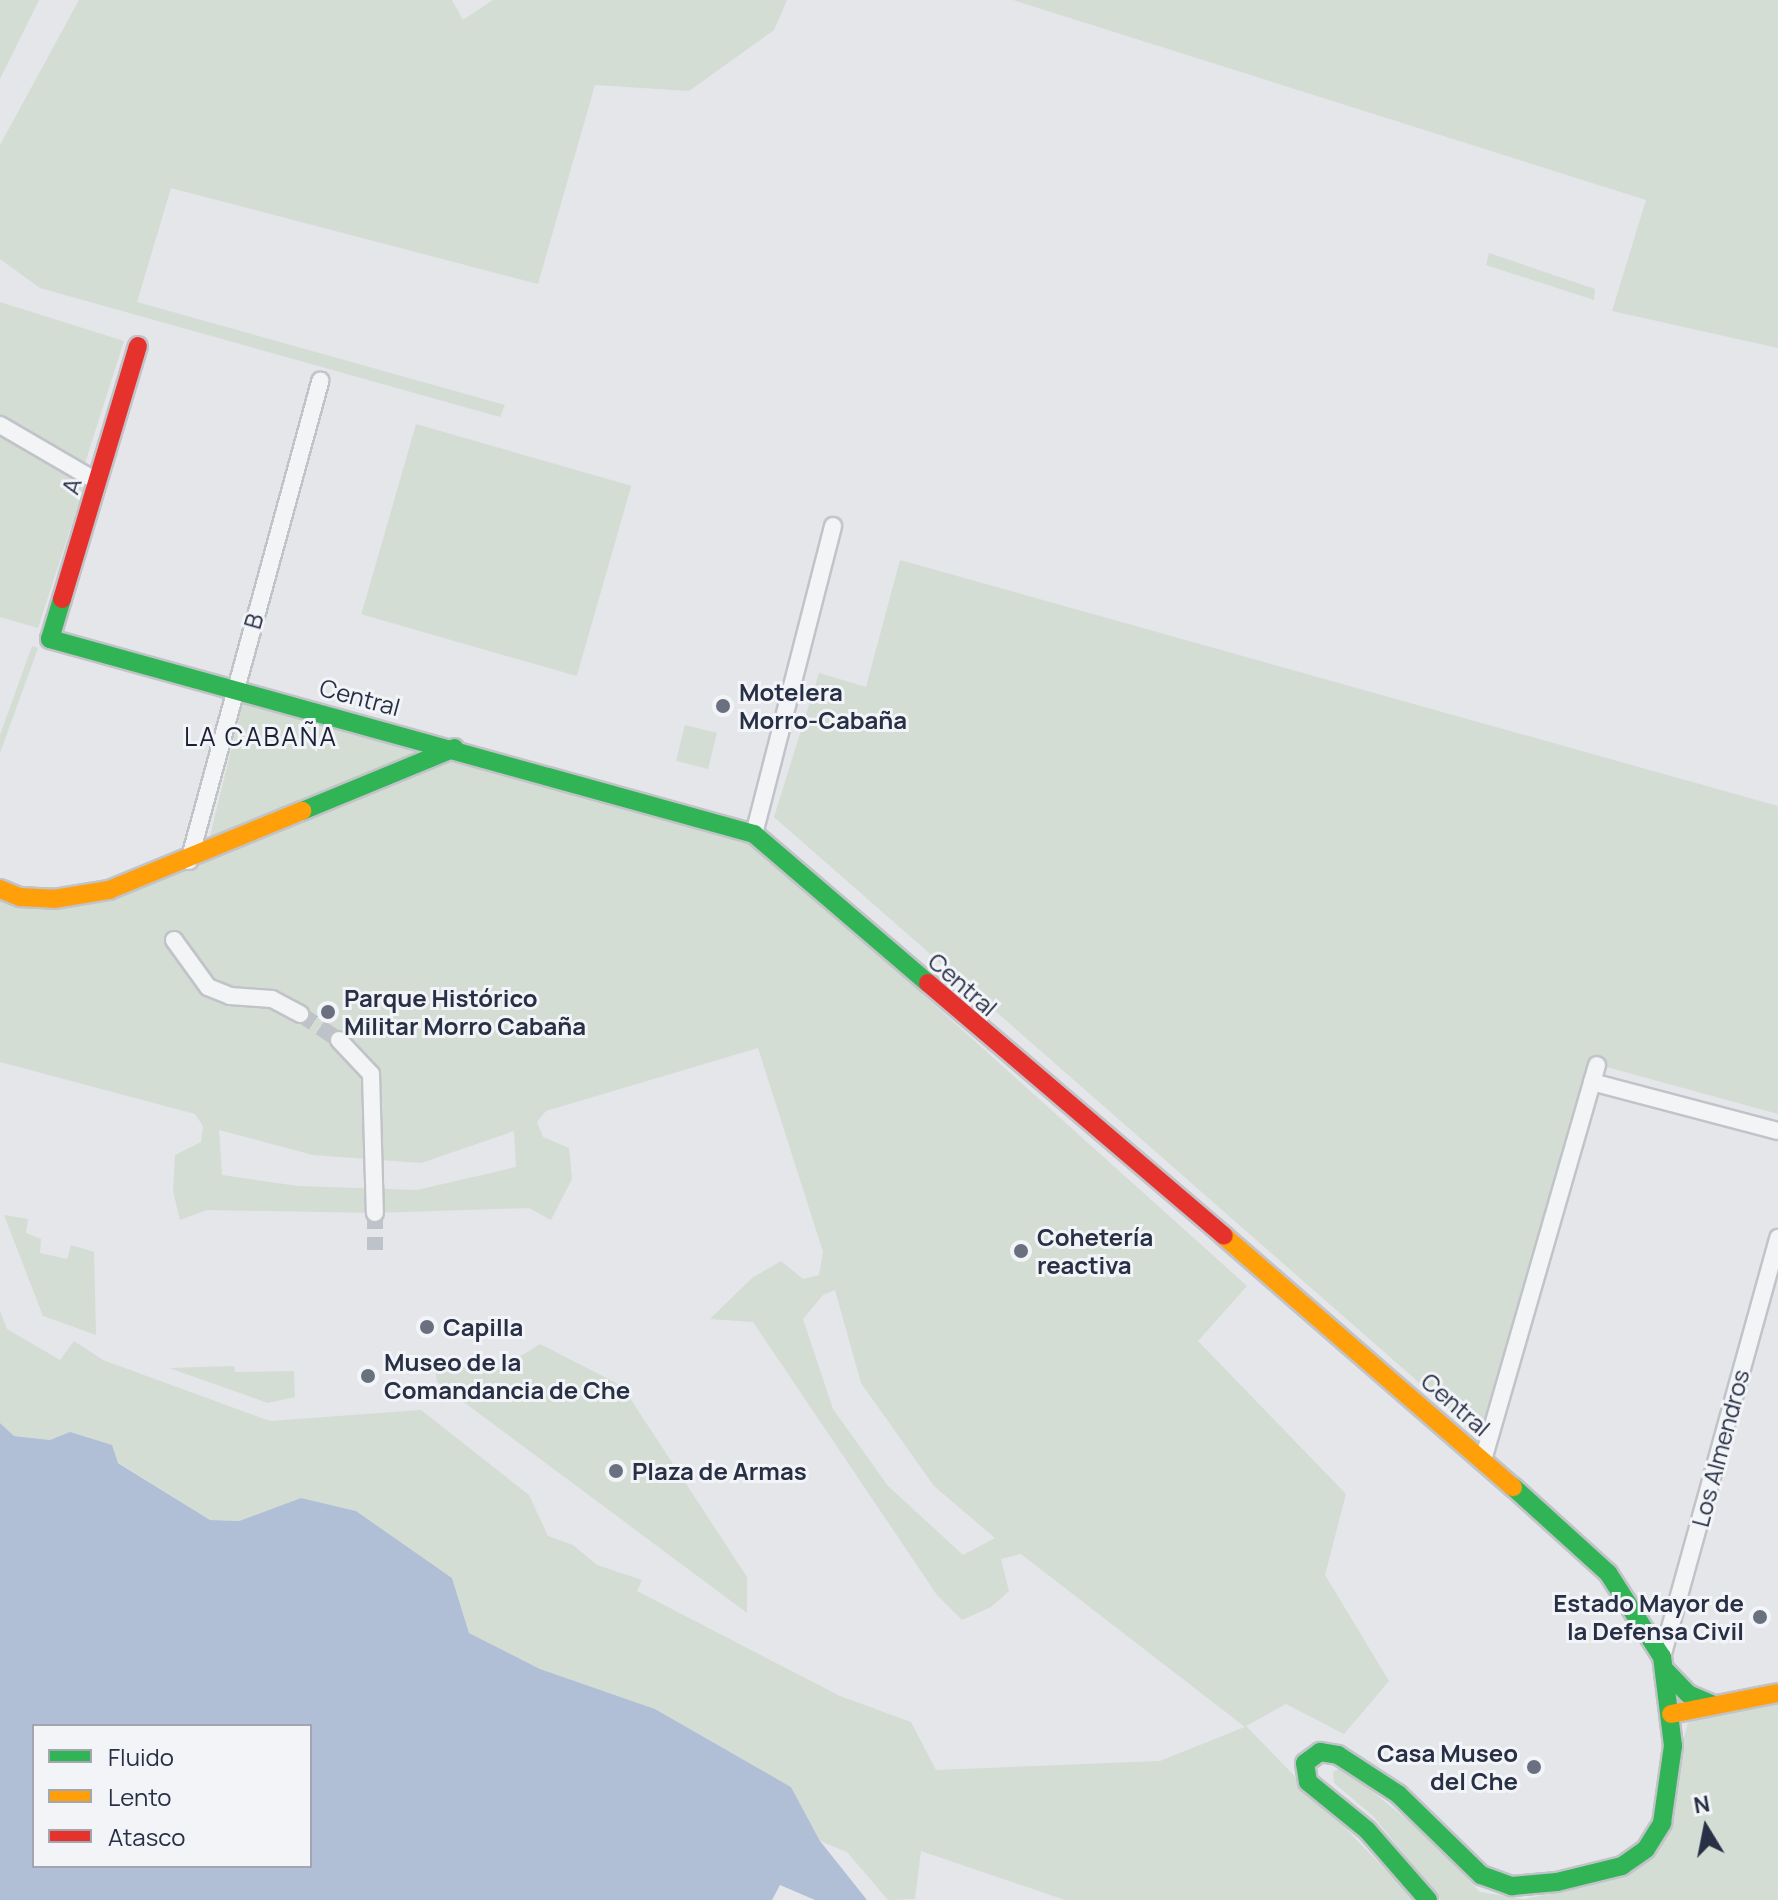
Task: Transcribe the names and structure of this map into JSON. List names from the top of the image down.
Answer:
{
  "streets": {
    "street": [
      "A",
      "B",
      "Central",
      "Los Almendros"
    ]
  },
  "crossings": [
    ["A", "Central"],
    ["B", "Central"],
    ["Central", "Los Almendros"]
  ],
  "districts": ["LA CABAÑA"],
  "places": [
    "Motelera Morro-Cabaña",
    "Parque Histórico Militar Morro Cabaña",
    "Cohetería reactiva",
    "Capilla",
    "Museo de la Comandancia de Che",
    "Plaza de Armas",
    "Estado Mayor de la Defensa Civil",
    "Casa Museo del Che"
  ],
  "legend": ["Fluido", "Lento", "Atasco"],
  "north": "top"
}
